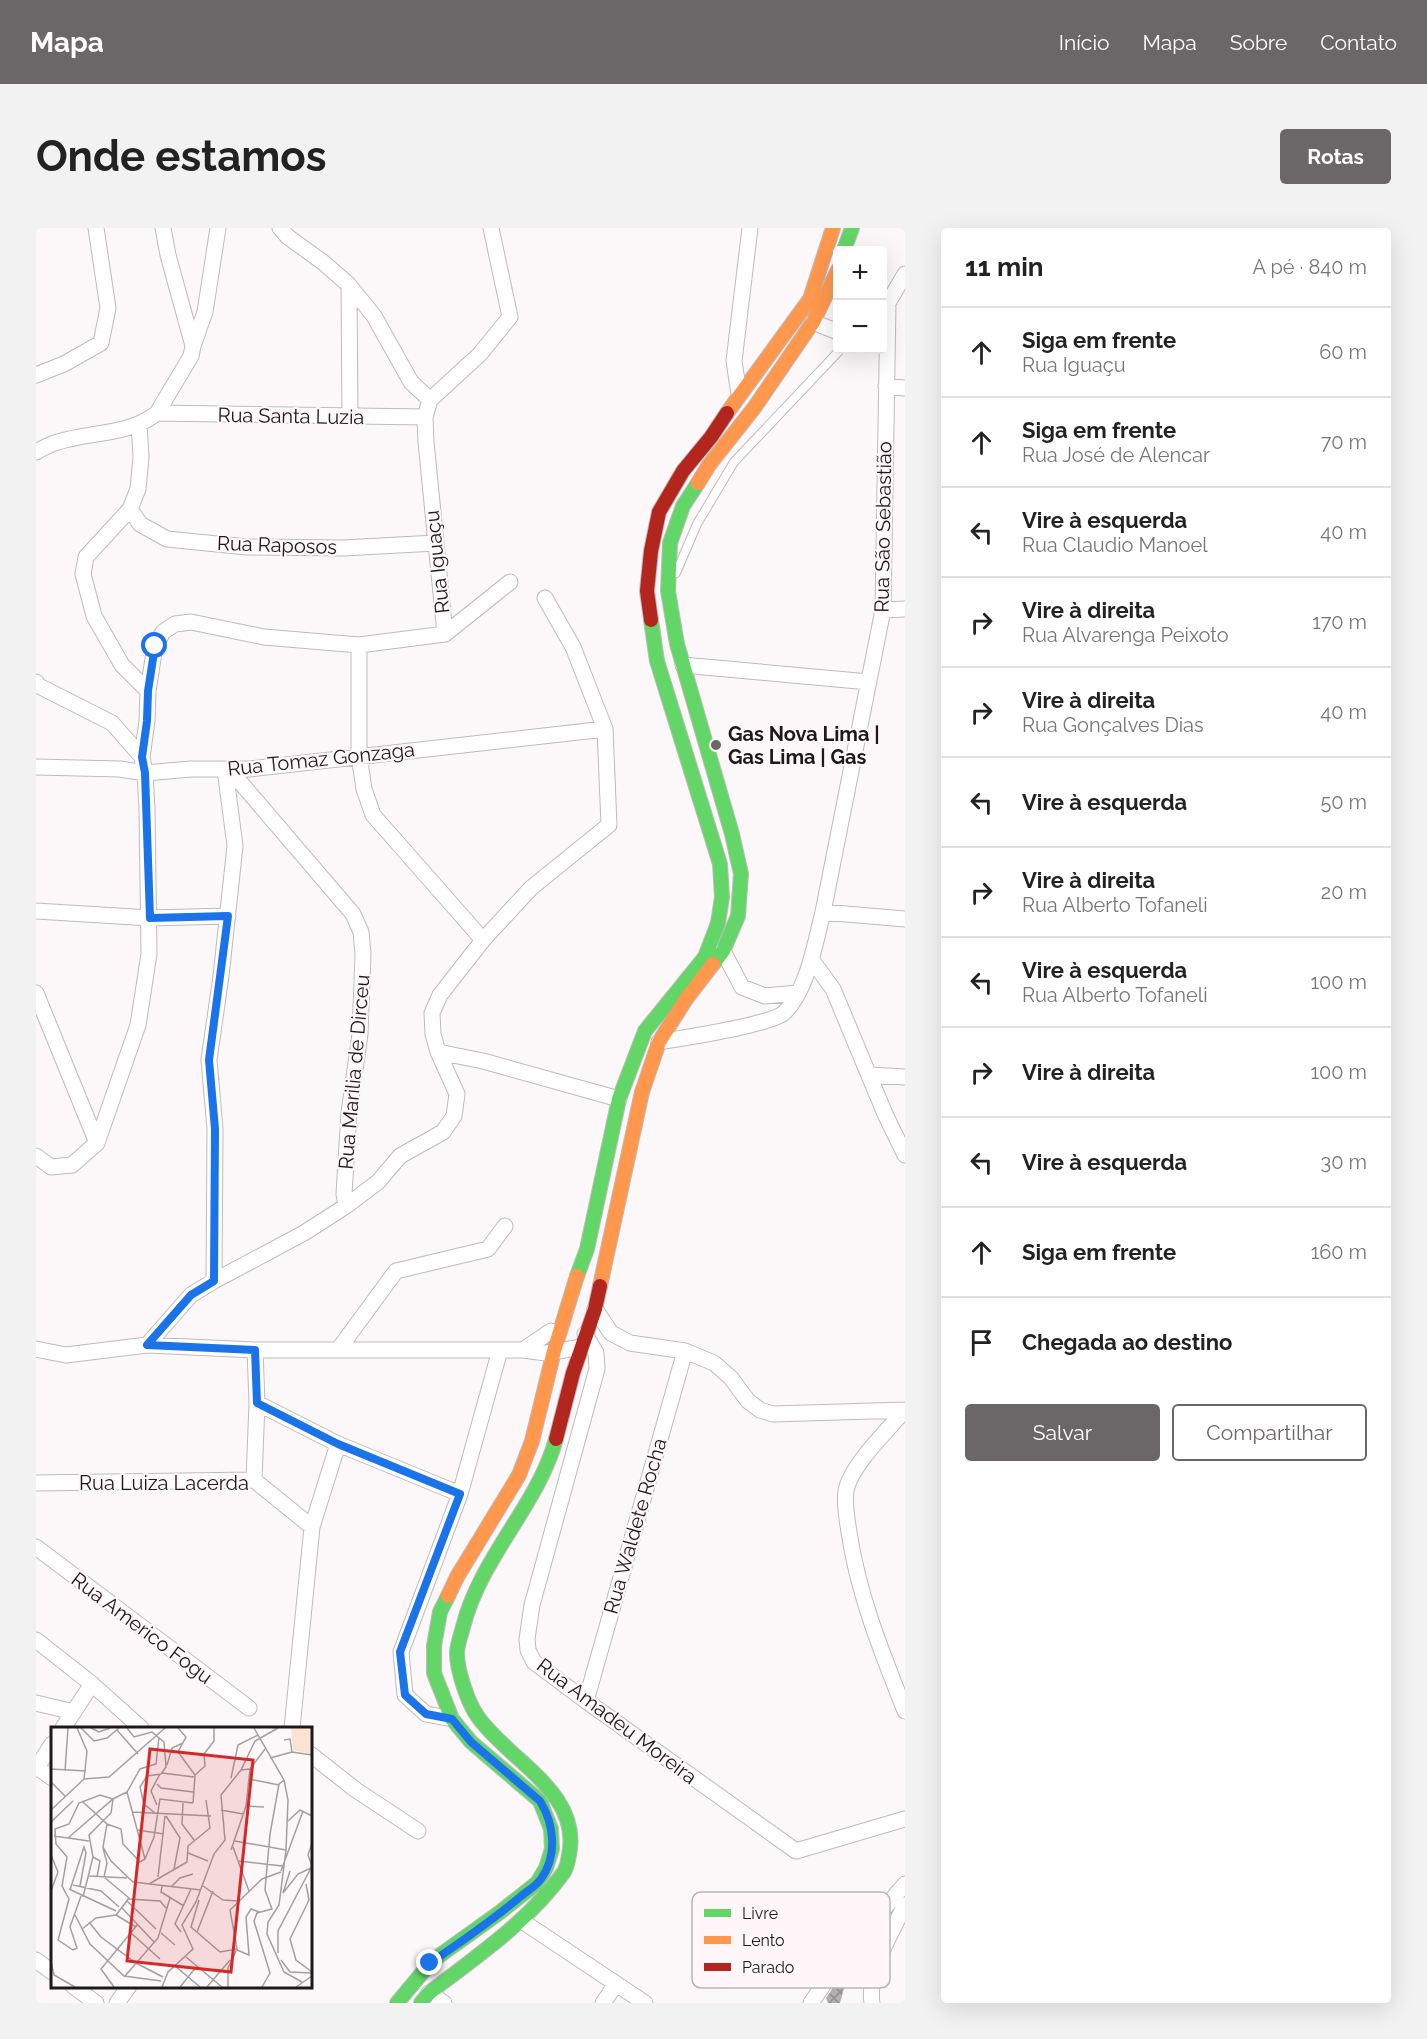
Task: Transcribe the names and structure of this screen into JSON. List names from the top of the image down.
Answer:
{
  "streets": {
    "street": [
      "Rua Santa Luzia",
      "Rua São Sebastião",
      "Rua Raposos",
      "Rua Iguaçu",
      "Rua Tomaz Gonzaga",
      "Rua Marilia de Dirceu",
      "Rua Luiza Lacerda",
      "Rua Waldete Rocha",
      "Rua Americo Fogu",
      "Rua Amadeu Moreira"
    ]
  },
  "crossings": [
    ["Rua Santa Luzia", "Rua Iguaçu"],
    ["Rua Raposos", "Rua Iguaçu"],
    ["Rua Iguaçu", "Rua Tomaz Gonzaga"],
    ["Rua Tomaz Gonzaga", "Rua Marilia de Dirceu"],
    ["Rua Waldete Rocha", "Rua Amadeu Moreira"]
  ],
  "places": ["Gas Nova Lima | Gas Lima | Gas"],
  "legend": ["Livre", "Lento", "Parado"],
  "page": {
    "header": "Mapa",
    "nav": [
      "Início",
      "Mapa",
      "Sobre",
      "Contato"
    ],
    "buttons": [
      "Rotas",
      ["Salvar", "Compartilhar"]
    ],
    "title": "Onde estamos",
    "heading": ["11 min", "A pé · 840 m"],
    "map_buttons": ["+", "−"],
    "list": [
      ["Siga em frente", "Rua Iguaçu", "60 m"],
      ["Siga em frente", "Rua José de Alencar", "70 m"],
      ["Vire à esquerda", "Rua Claudio Manoel", "40 m"],
      ["Vire à direita", "Rua Alvarenga Peixoto", "170 m"],
      ["Vire à direita", "Rua Gonçalves Dias", "40 m"],
      ["Vire à esquerda", "50 m"],
      ["Vire à direita", "Rua Alberto Tofaneli", "20 m"],
      ["Vire à esquerda", "Rua Alberto Tofaneli", "100 m"],
      ["Vire à direita", "100 m"],
      ["Vire à esquerda", "30 m"],
      ["Siga em frente", "160 m"],
      "Chegada ao destino"
    ]
  }
}
